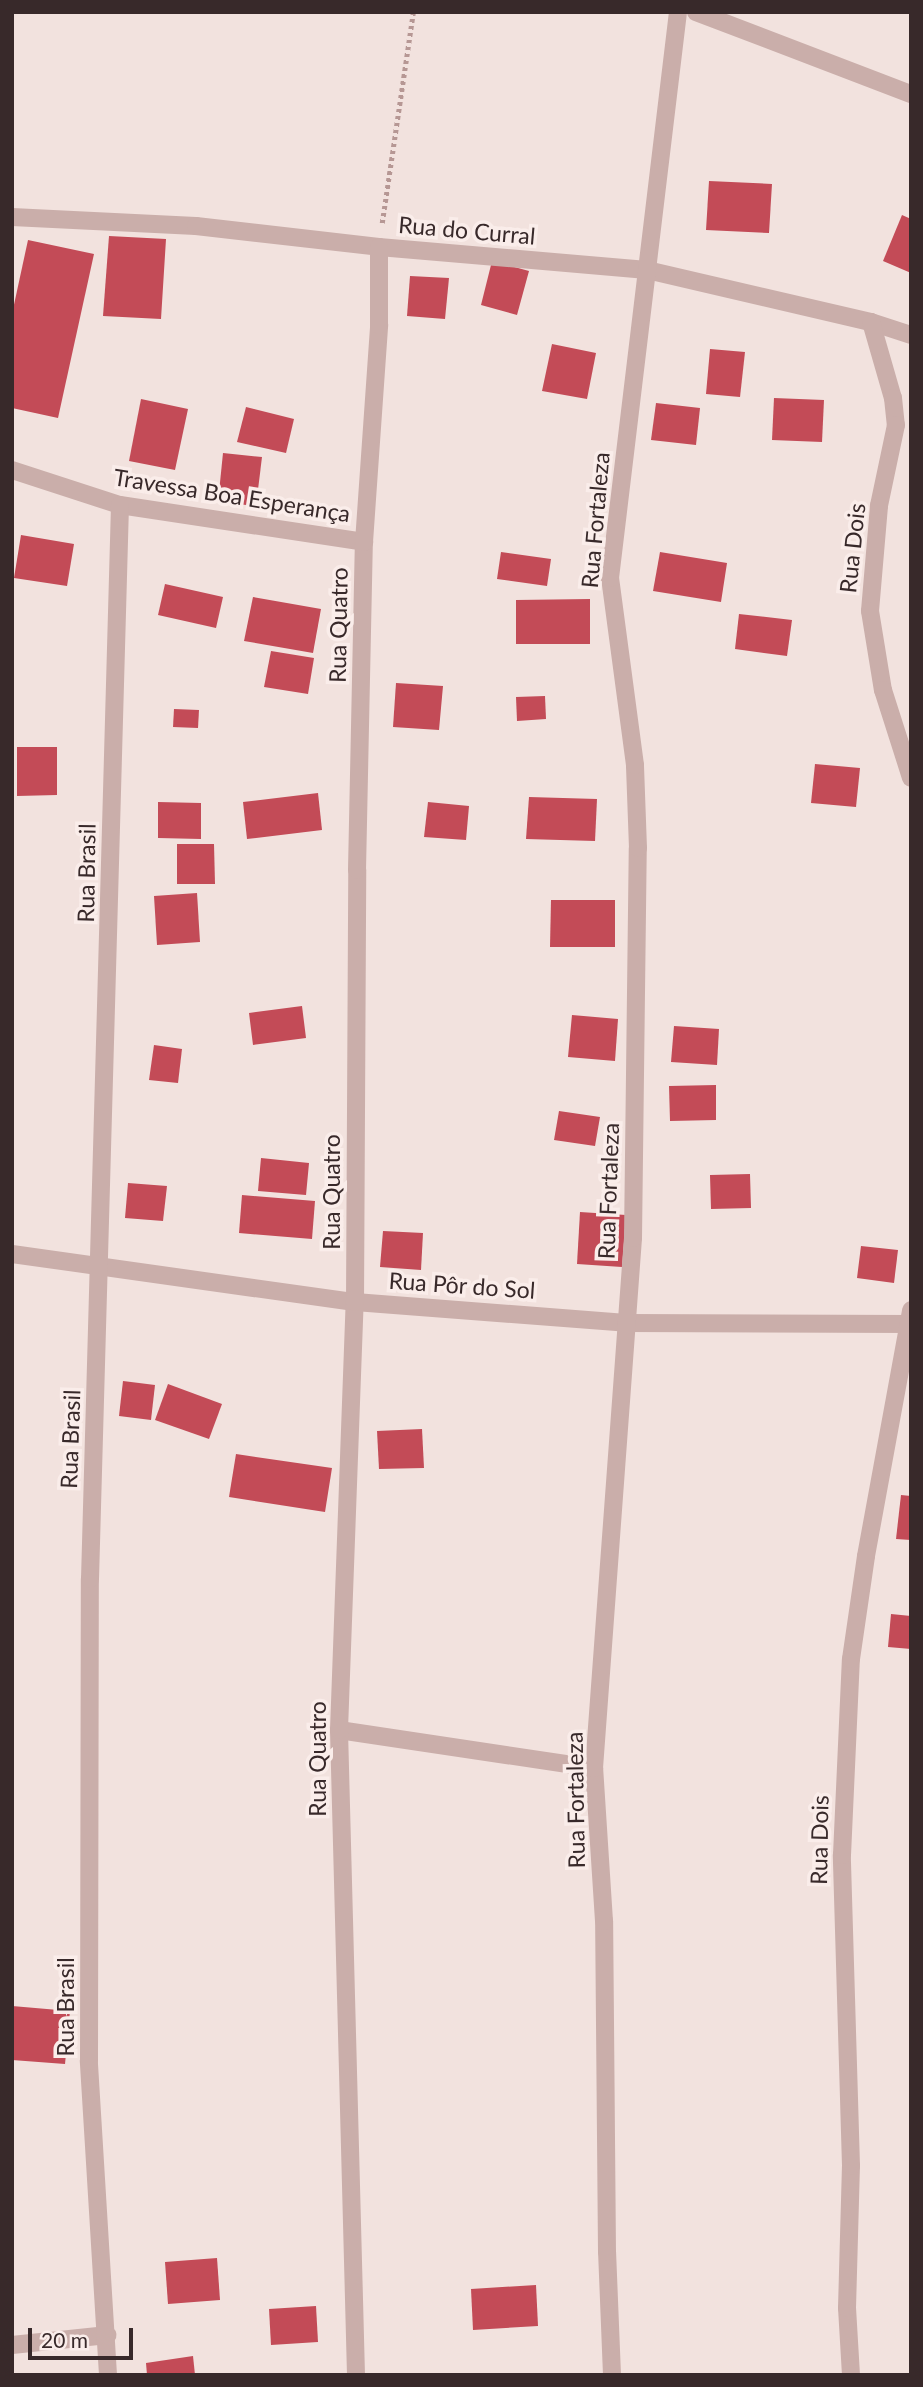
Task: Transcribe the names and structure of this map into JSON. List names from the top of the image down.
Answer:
{
  "streets": {
    "street": [
      "Rua do Curral",
      "Travessa Boa Esperança",
      "Rua Fortaleza",
      "Rua Dois",
      "Rua Quatro",
      "Rua Brasil",
      "Rua Pôr do Sol"
    ]
  },
  "crossings": [
    ["Rua do Curral", "Rua Fortaleza"],
    ["Rua do Curral", "Rua Dois"],
    ["Rua do Curral", "Rua Quatro"],
    ["Travessa Boa Esperança", "Rua Quatro"],
    ["Travessa Boa Esperança", "Rua Brasil"],
    ["Rua Fortaleza", "Rua Pôr do Sol"],
    ["Rua Dois", "Rua Pôr do Sol"],
    ["Rua Quatro", "Rua Pôr do Sol"],
    ["Rua Brasil", "Rua Pôr do Sol"]
  ],
  "scale_bar": "20 m"
}
